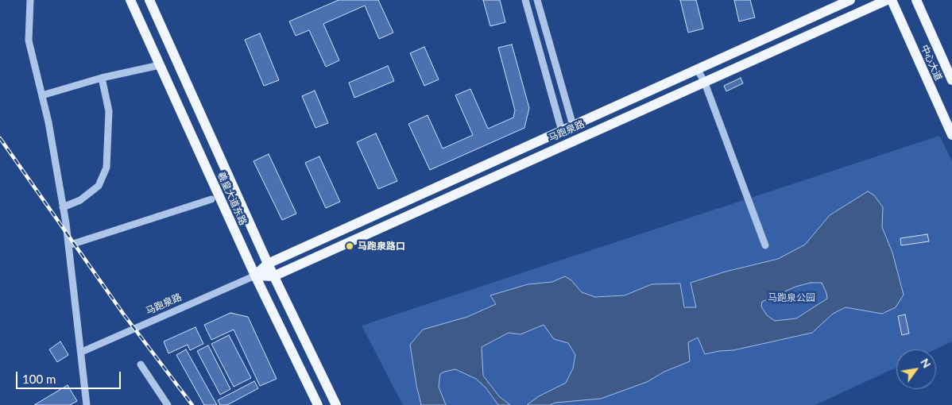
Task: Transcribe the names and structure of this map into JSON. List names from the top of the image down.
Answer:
{
  "streets": {
    "main road": ["中心大道", "马跑泉路", "羲皇大道东路"]
  },
  "crossings": [
    ["马跑泉路", "羲皇大道东路"]
  ],
  "parks": ["马跑泉公园"],
  "places": ["马跑泉路口"],
  "scale_bar": "100 m",
  "north": "top right"
}
